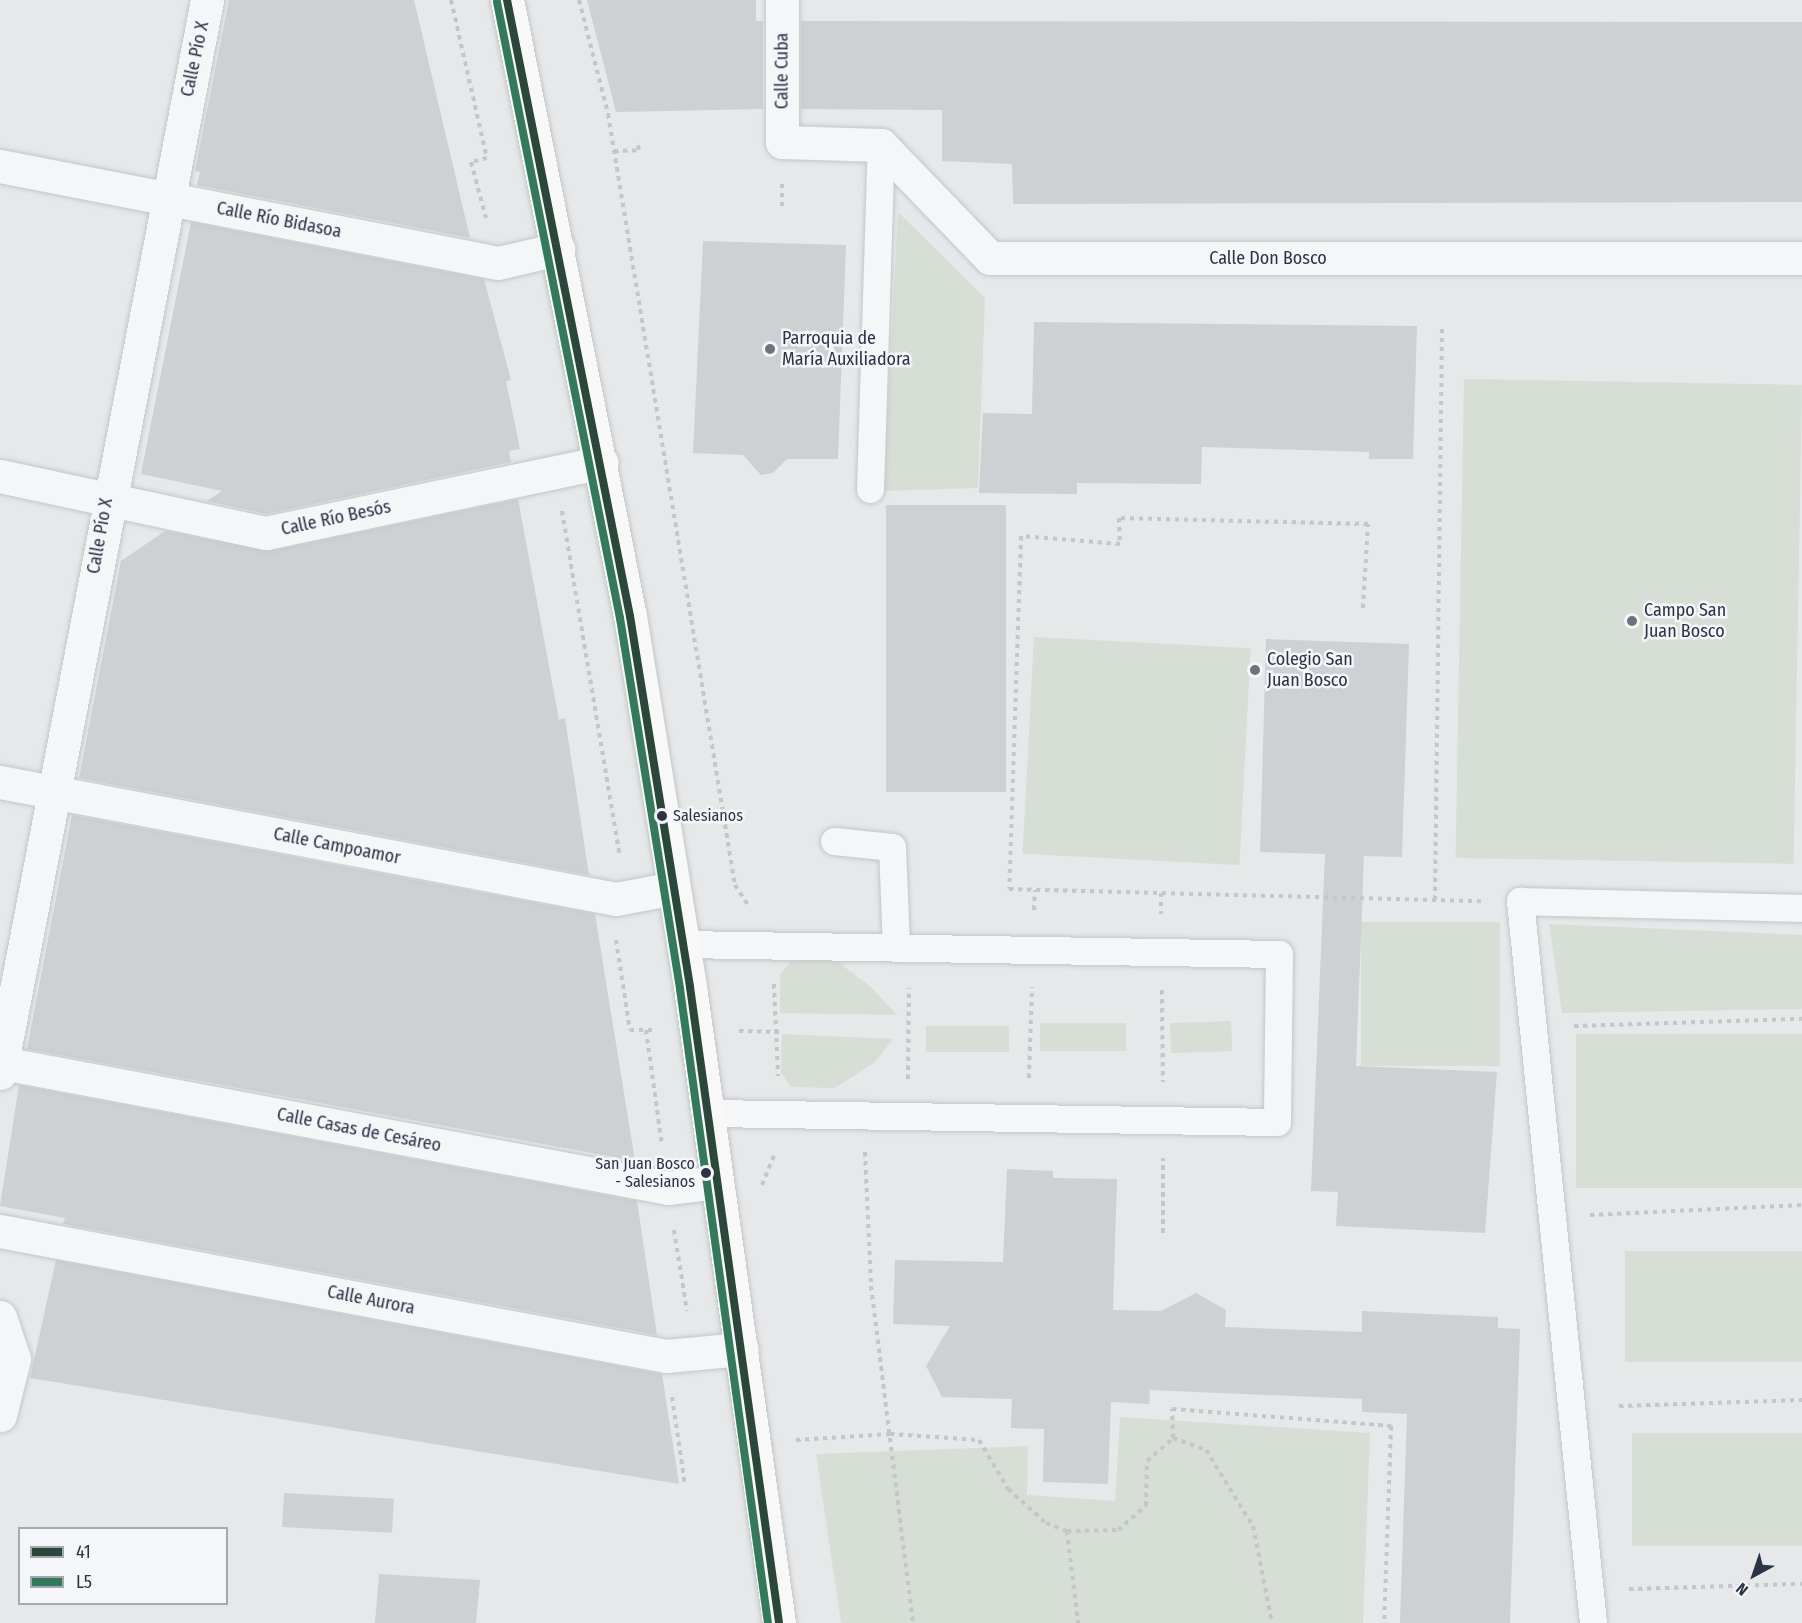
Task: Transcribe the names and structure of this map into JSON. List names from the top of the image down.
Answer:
{
  "streets": {
    "street": [
      "Calle Pío X",
      "Calle Cuba",
      "Calle Río Bidasoa",
      "Calle Don Bosco",
      "Calle Río Besós",
      "Calle Campoamor",
      "Calle Casas de Cesáreo",
      "Calle Aurora"
    ]
  },
  "crossings": [
    ["Calle Pío X", "Calle Río Bidasoa"],
    ["Calle Pío X", "Calle Río Besós"],
    ["Calle Pío X", "Calle Campoamor"],
    ["Calle Pío X", "Calle Casas de Cesáreo"],
    ["Calle Cuba", "Calle Don Bosco"]
  ],
  "places": [
    "Parroquia de María Auxiliadora",
    "Campo San Juan Bosco",
    "Colegio San Juan Bosco",
    "Salesianos",
    "San Juan Bosco - Salesianos"
  ],
  "lines": ["transit line 41", "transit line L5"],
  "legend": ["41", "L5"],
  "north": "bottom left"
}
